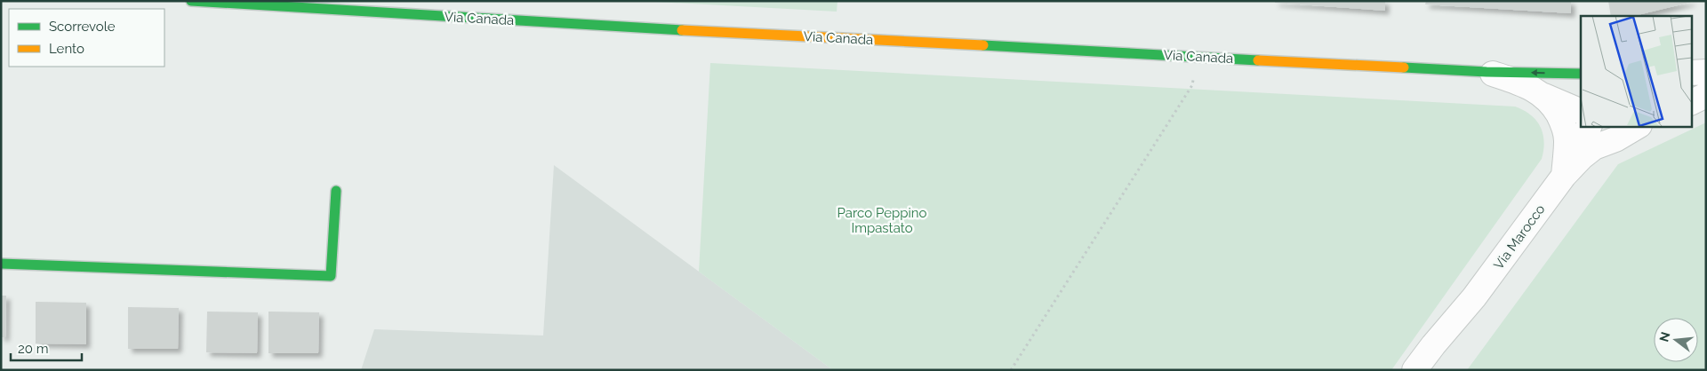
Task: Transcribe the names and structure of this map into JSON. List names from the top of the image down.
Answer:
{
  "streets": {
    "street": ["Via Canada", "Via Marocco"]
  },
  "crossings": [
    ["Via Canada", "Via Marocco"]
  ],
  "parks": ["Parco Peppino Impastato"],
  "legend": ["Scorrevole", "Lento"],
  "scale_bar": "20 m",
  "north": "left"
}
